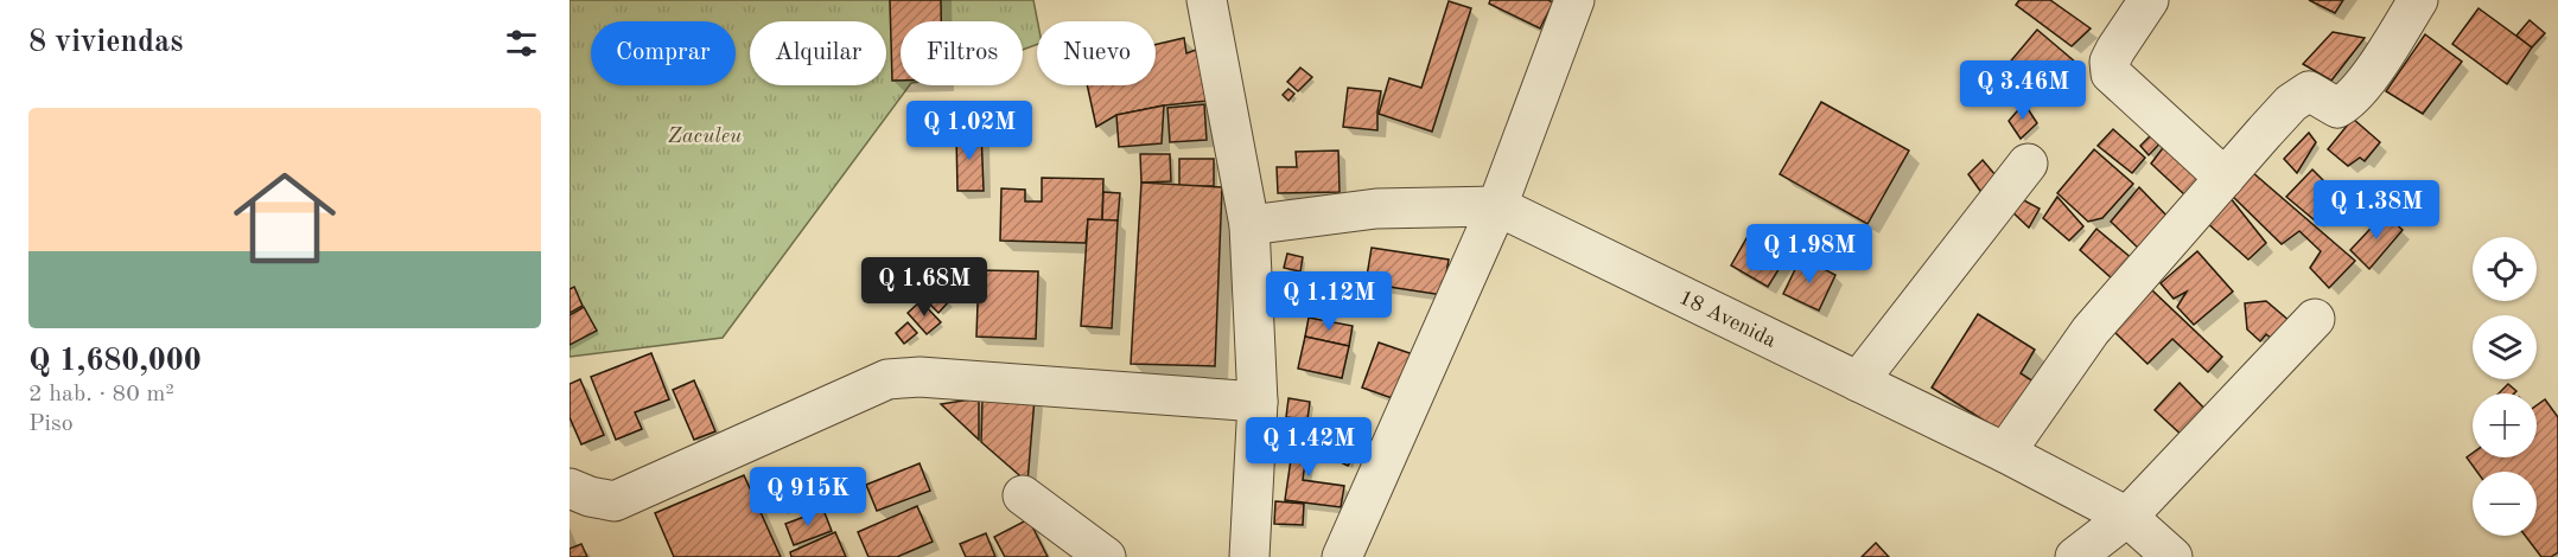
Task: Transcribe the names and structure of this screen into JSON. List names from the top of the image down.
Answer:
{
  "streets": {
    "street": ["18 Avenida"]
  },
  "parks": ["Zaculeu"],
  "page": {
    "heading": "8 viviendas",
    "chip": [
      "Comprar",
      "Alquilar",
      "Filtros",
      "Nuevo"
    ],
    "price": [
      "Q 3.46M",
      "Q 1.02M",
      "Q 1.38M",
      "Q 1.98M",
      "Q 1.68M",
      "Q 1.12M",
      "Q 1.42M",
      "Q 915K"
    ],
    "list": [
      {
        "name": "Q 1,680,000",
        "note": "2 hab. · 80 m² · Piso"
      }
    ],
    "map_buttons": ["+", "−"]
  }
}
